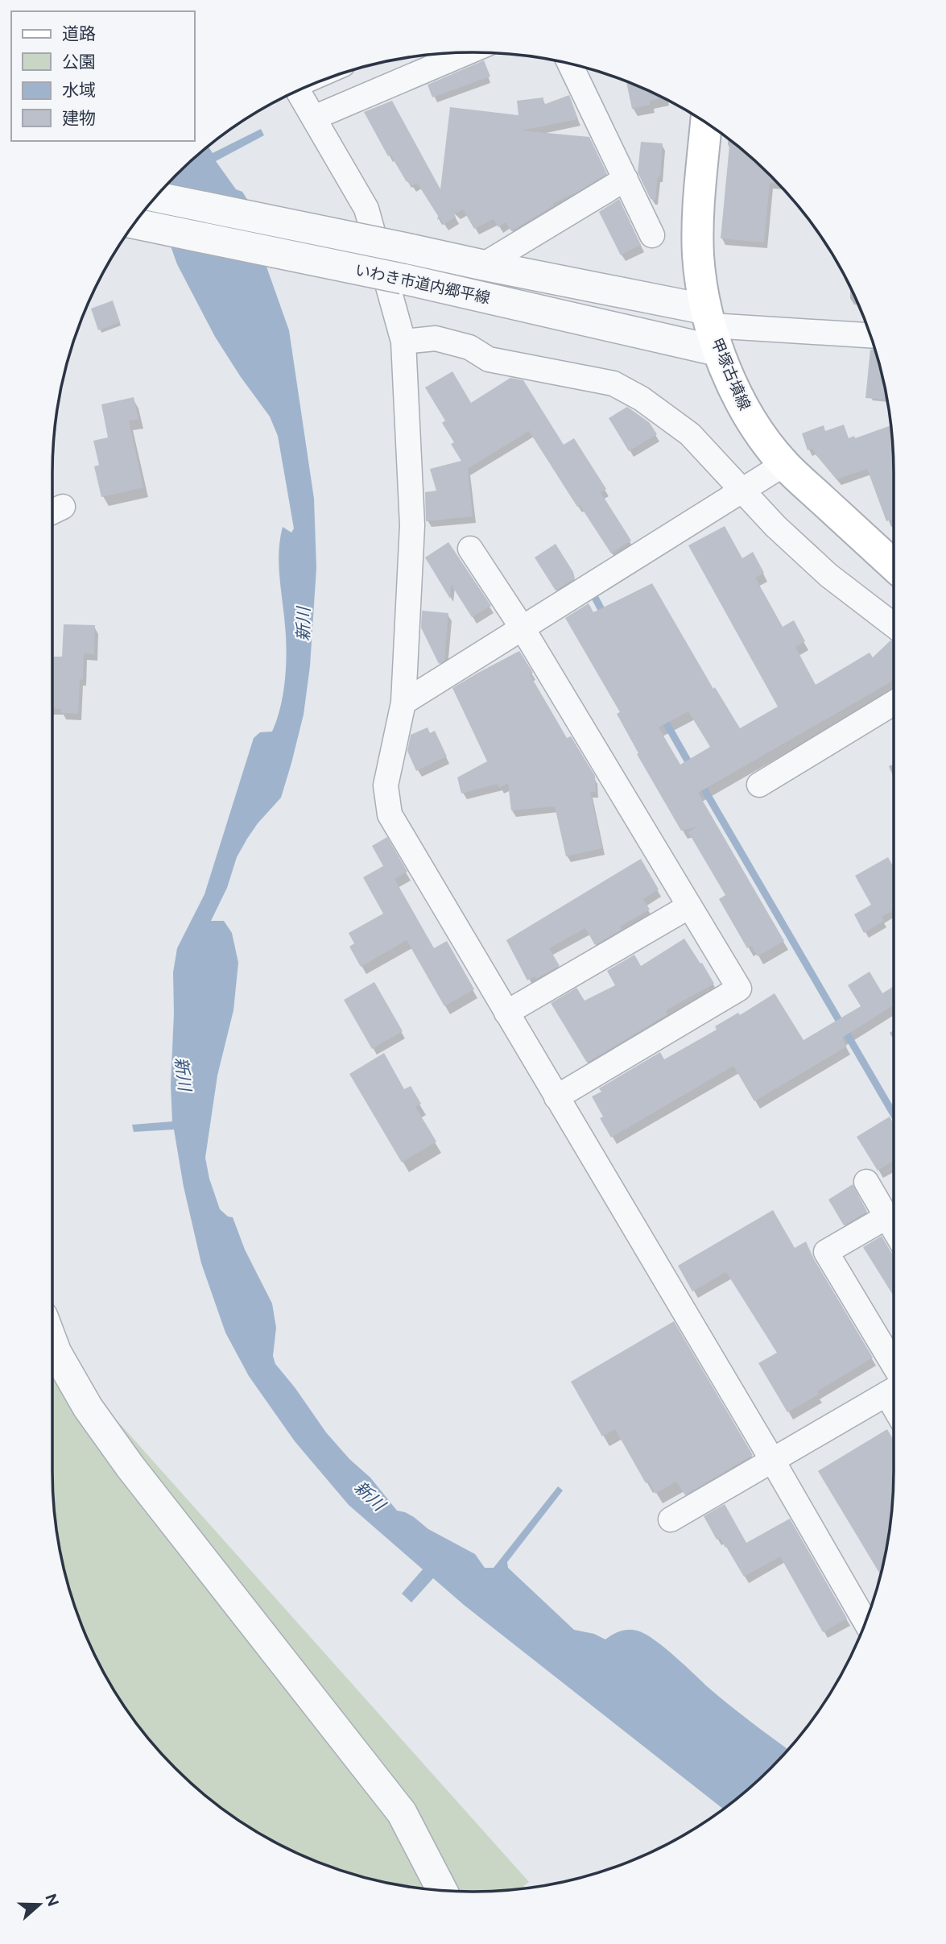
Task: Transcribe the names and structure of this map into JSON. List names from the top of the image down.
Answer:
{
  "streets": {
    "main road": ["甲塚古墳線"],
    "street": ["いわき市道内郷平線"]
  },
  "crossings": [
    ["いわき市道内郷平線", "甲塚古墳線"]
  ],
  "water": ["新川"],
  "legend": [
    "道路",
    "公園",
    "水域",
    "建物"
  ],
  "north": "right"
}
